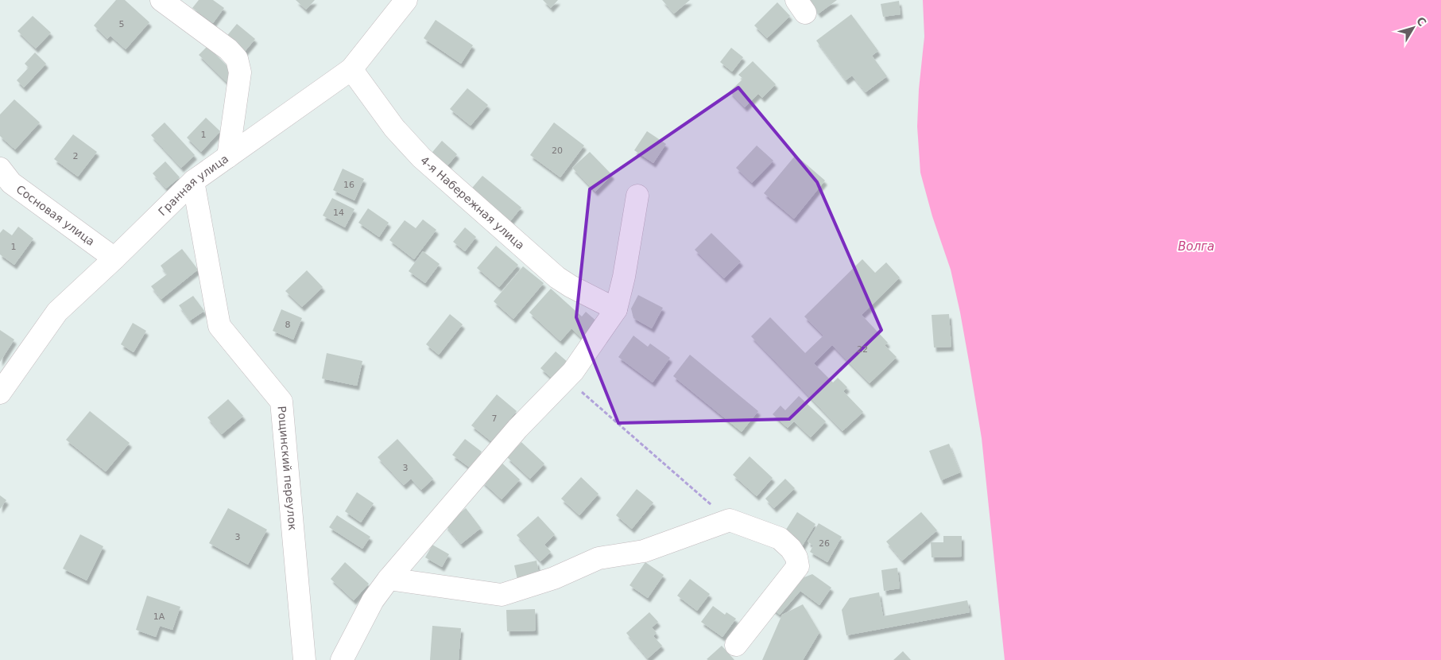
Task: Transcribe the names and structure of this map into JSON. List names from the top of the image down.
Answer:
{
  "streets": {
    "street": [
      "Гранная улица",
      "4-я Набережная улица",
      "Сосновая улица",
      "Рощинский переулок"
    ]
  },
  "crossings": [
    ["Гранная улица", "4-я Набережная улица"],
    ["Гранная улица", "Сосновая улица"],
    ["Гранная улица", "Рощинский переулок"]
  ],
  "water": ["Волга"],
  "house_numbers": [
    "5",
    "1",
    "20",
    "2",
    "16",
    "14",
    "1",
    "8",
    "22",
    "7",
    "3",
    "3",
    "26",
    "1А"
  ],
  "north": "top right"
}
